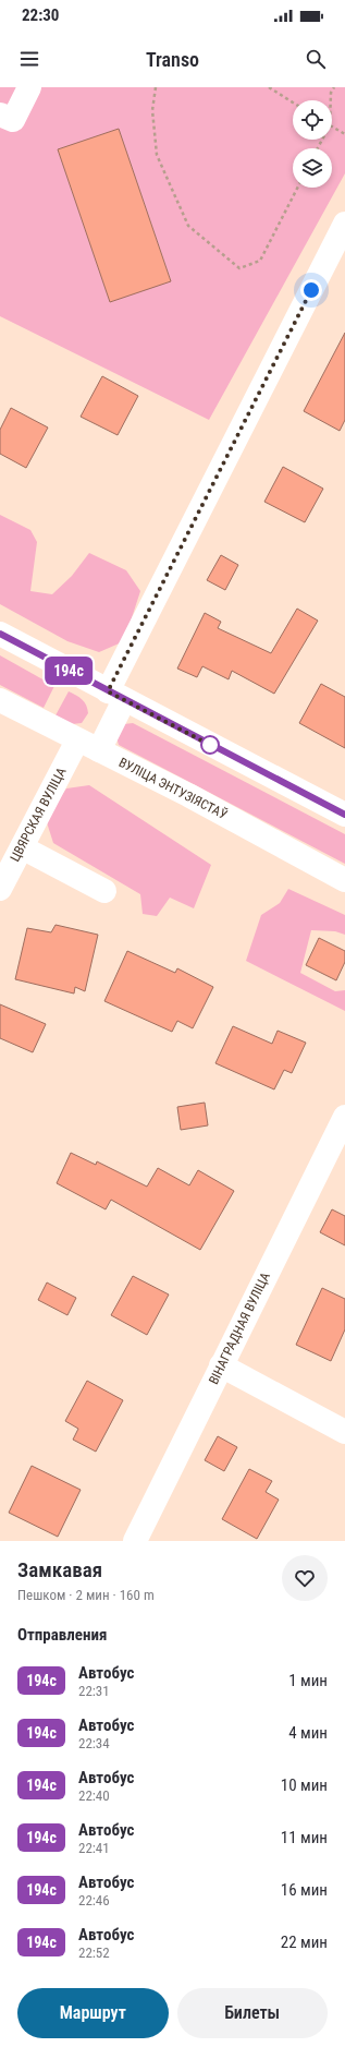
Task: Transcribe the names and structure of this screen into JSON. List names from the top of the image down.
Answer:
{
  "streets": {
    "street": ["ВУЛІЦА ЭНТУЗІЯСТАЎ", "ЦВЯРСКАЯ ВУЛІЦА", "ВІНАГРАДНАЯ ВУЛІЦА"]
  },
  "crossings": [
    ["ВУЛІЦА ЭНТУЗІЯСТАЎ", "ЦВЯРСКАЯ ВУЛІЦА"]
  ],
  "lines": ["bus line 194с"],
  "page": {
    "status": "22:30",
    "header": "Transo",
    "on_map": "194с",
    "heading": [
      ["Замкавая", "Пешком · 2 мин · 160 m"],
      "Отправления"
    ],
    "list": [
      {
        "mark": "194с",
        "name": "Автобус",
        "note": "22:31",
        "value": "1 мин"
      },
      {
        "mark": "194с",
        "name": "Автобус",
        "note": "22:34",
        "value": "4 мин"
      },
      {
        "mark": "194с",
        "name": "Автобус",
        "note": "22:40",
        "value": "10 мин"
      },
      {
        "mark": "194с",
        "name": "Автобус",
        "note": "22:41",
        "value": "11 мин"
      },
      {
        "mark": "194с",
        "name": "Автобус",
        "note": "22:46",
        "value": "16 мин"
      },
      {
        "mark": "194с",
        "name": "Автобус",
        "note": "22:52",
        "value": "22 мин"
      }
    ],
    "buttons": ["Маршрут", "Билеты"]
  }
}
